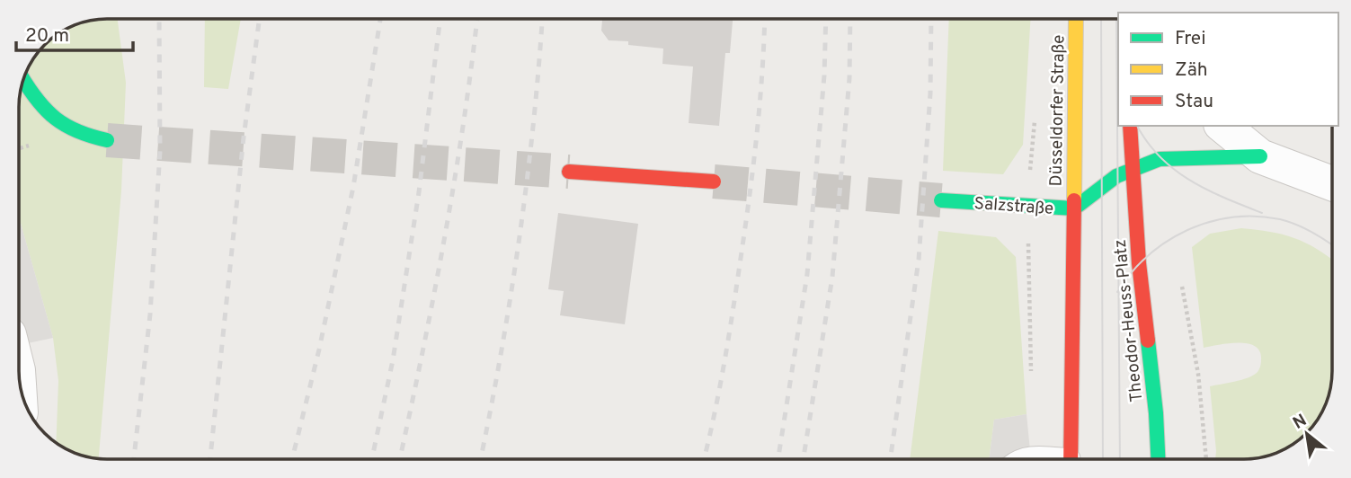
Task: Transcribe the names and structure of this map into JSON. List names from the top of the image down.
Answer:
{
  "streets": {
    "main road": ["Düsseldorfer Straße", "Salzstraße", "Theodor-Heuss-Platz"]
  },
  "crossings": [
    ["Düsseldorfer Straße", "Salzstraße"],
    ["Salzstraße", "Theodor-Heuss-Platz"]
  ],
  "legend": ["Frei", "Zäh", "Stau"],
  "scale_bar": "20 m",
  "north": "top left"
}
